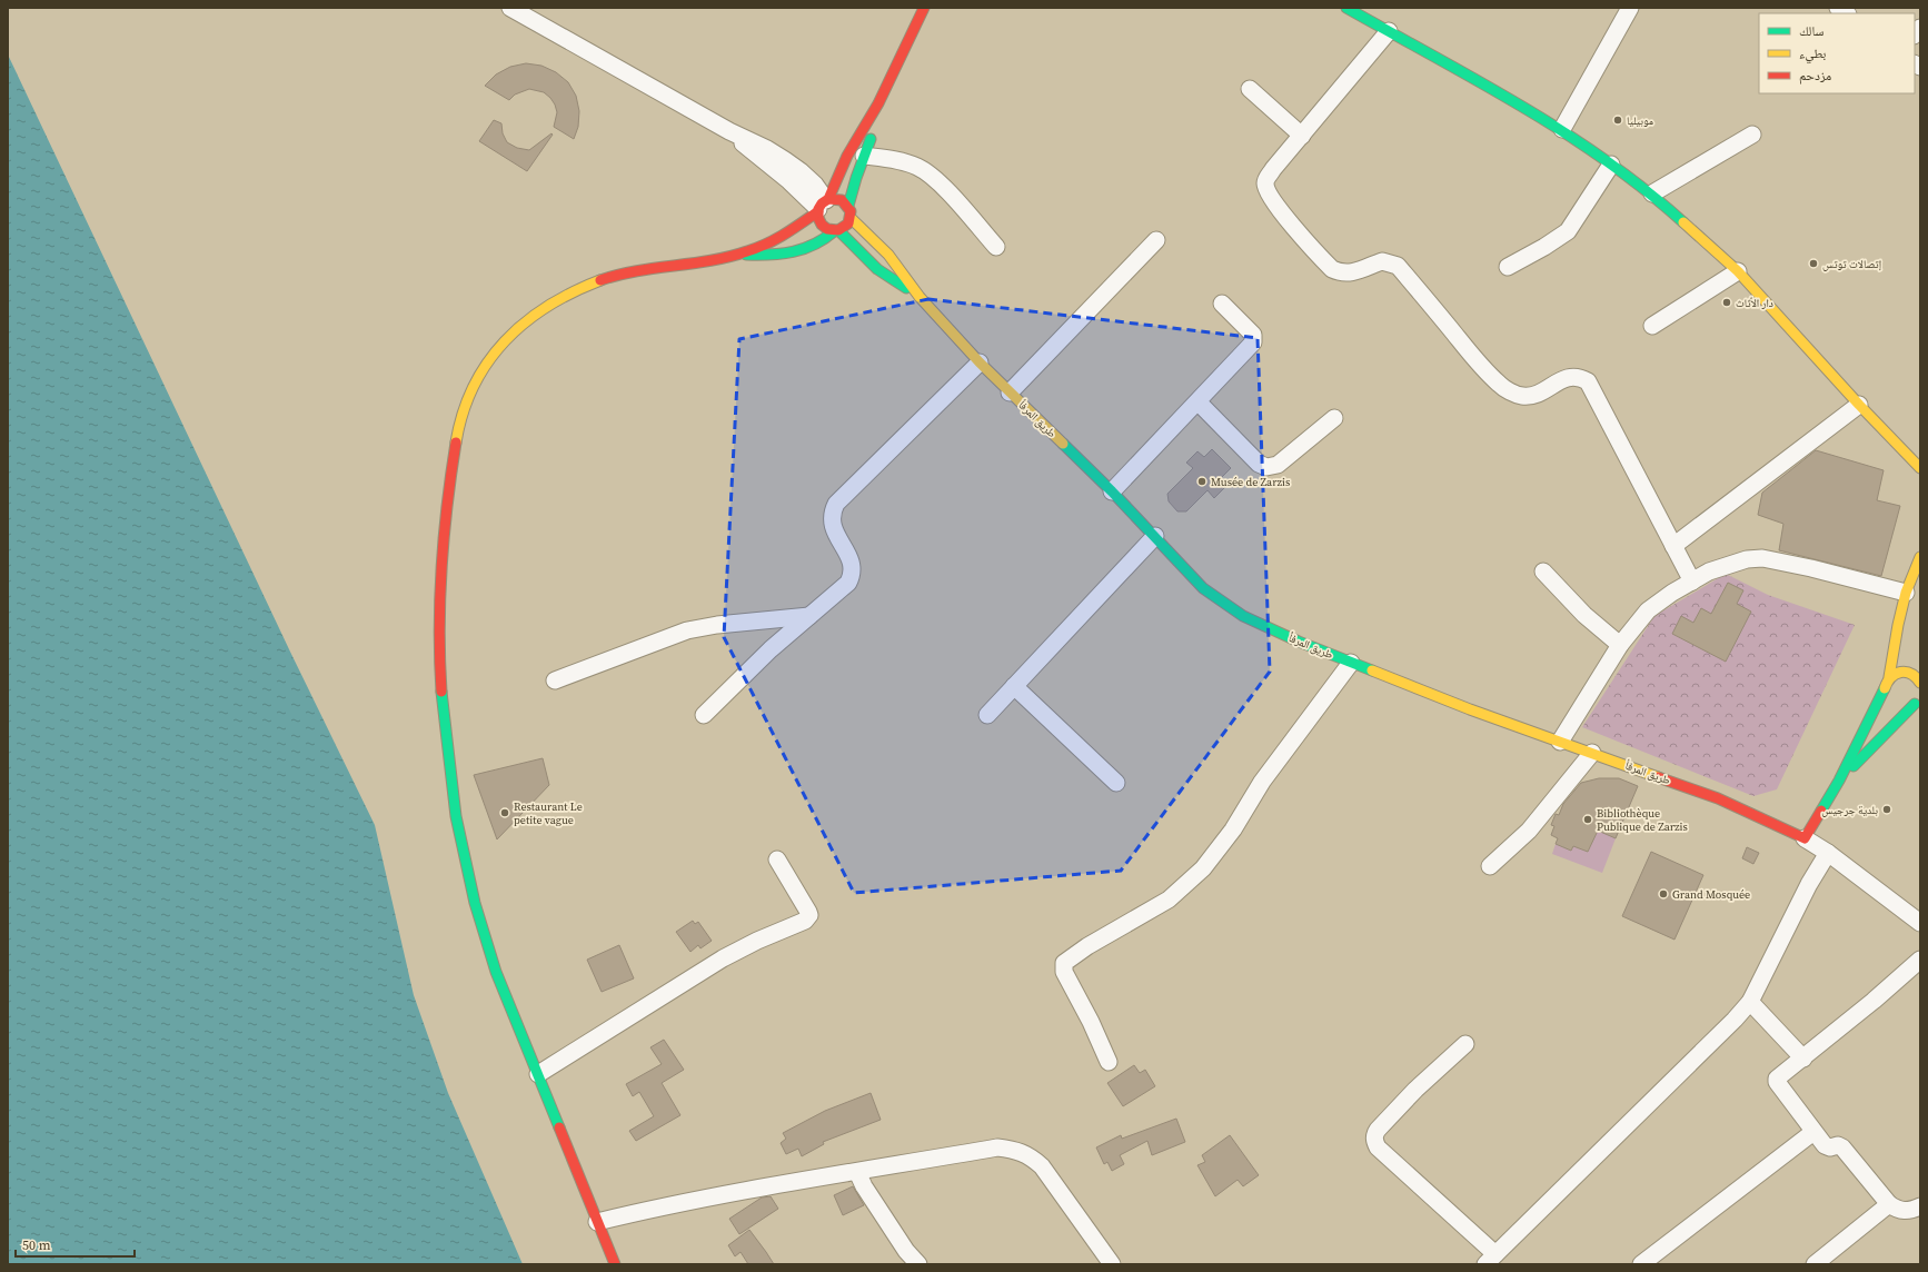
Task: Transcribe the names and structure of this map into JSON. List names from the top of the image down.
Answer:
{
  "streets": {
    "street": ["طريق المرفأ"]
  },
  "places": [
    "موبيليا",
    "إتصالات توتس",
    "دار الأثاث",
    "Musée de Zarzis",
    "بلدية جرجيس",
    "Restaurant Le petite vague",
    "Bibliothèque Publique de Zarzis",
    "Grand Mosquée"
  ],
  "legend": ["سالك", "بطيء", "مزدحم"],
  "scale_bar": "50 m"
}
